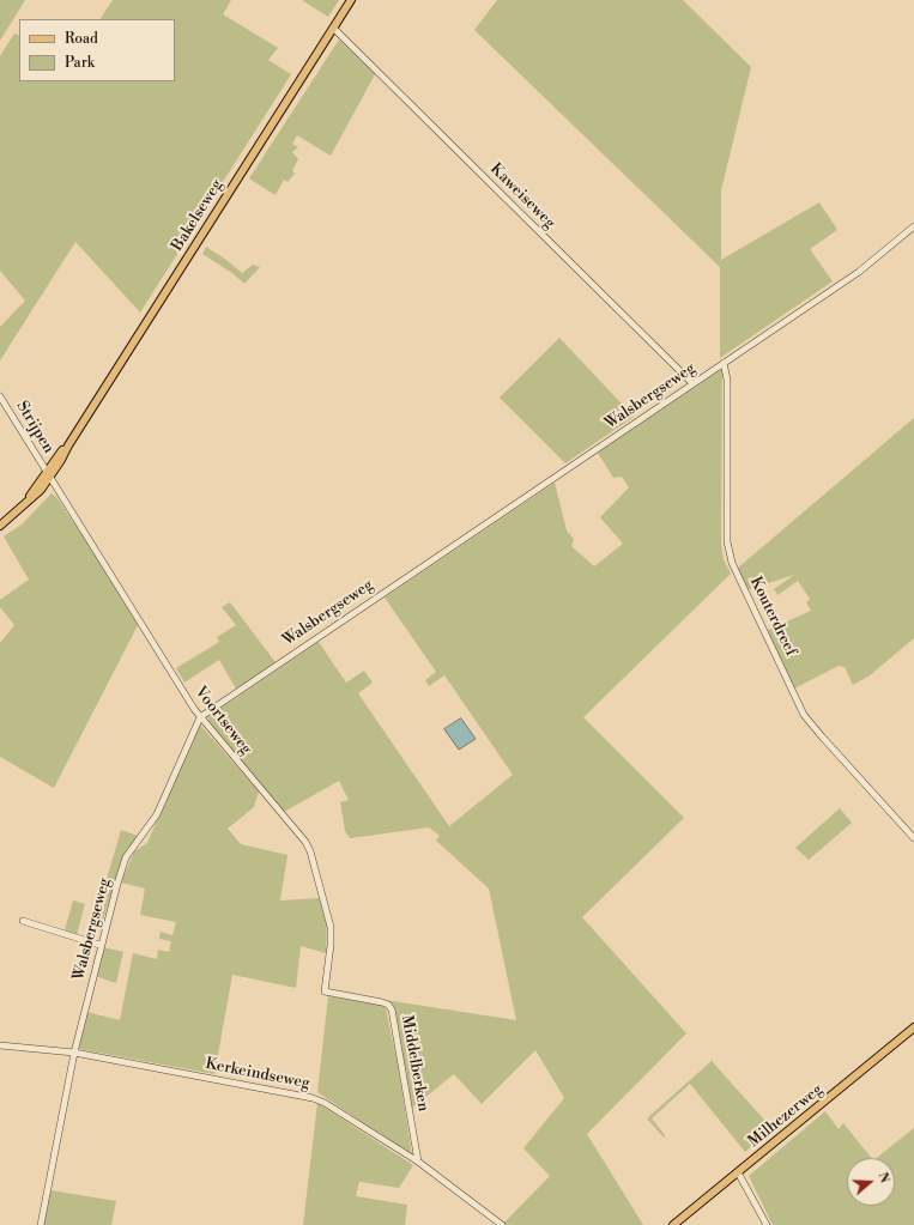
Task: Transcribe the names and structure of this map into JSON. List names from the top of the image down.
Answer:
{
  "streets": {
    "main road": ["Bakelseweg", "Milhezerweg"],
    "street": [
      "Kaweiseweg",
      "Walsbergseweg",
      "Strijpen",
      "Kouterdreef",
      "Voortseweg",
      "Middelberken",
      "Kerkeindseweg"
    ]
  },
  "crossings": [
    ["Kaweiseweg", "Bakelseweg"],
    ["Kaweiseweg", "Walsbergseweg"],
    ["Bakelseweg", "Strijpen"],
    ["Bakelseweg", "Voortseweg"],
    ["Walsbergseweg", "Kouterdreef"],
    ["Walsbergseweg", "Voortseweg"],
    ["Walsbergseweg", "Kerkeindseweg"],
    ["Strijpen", "Voortseweg"],
    ["Voortseweg", "Middelberken"],
    ["Middelberken", "Kerkeindseweg"]
  ],
  "legend": ["Road", "Park"],
  "north": "right"
}
